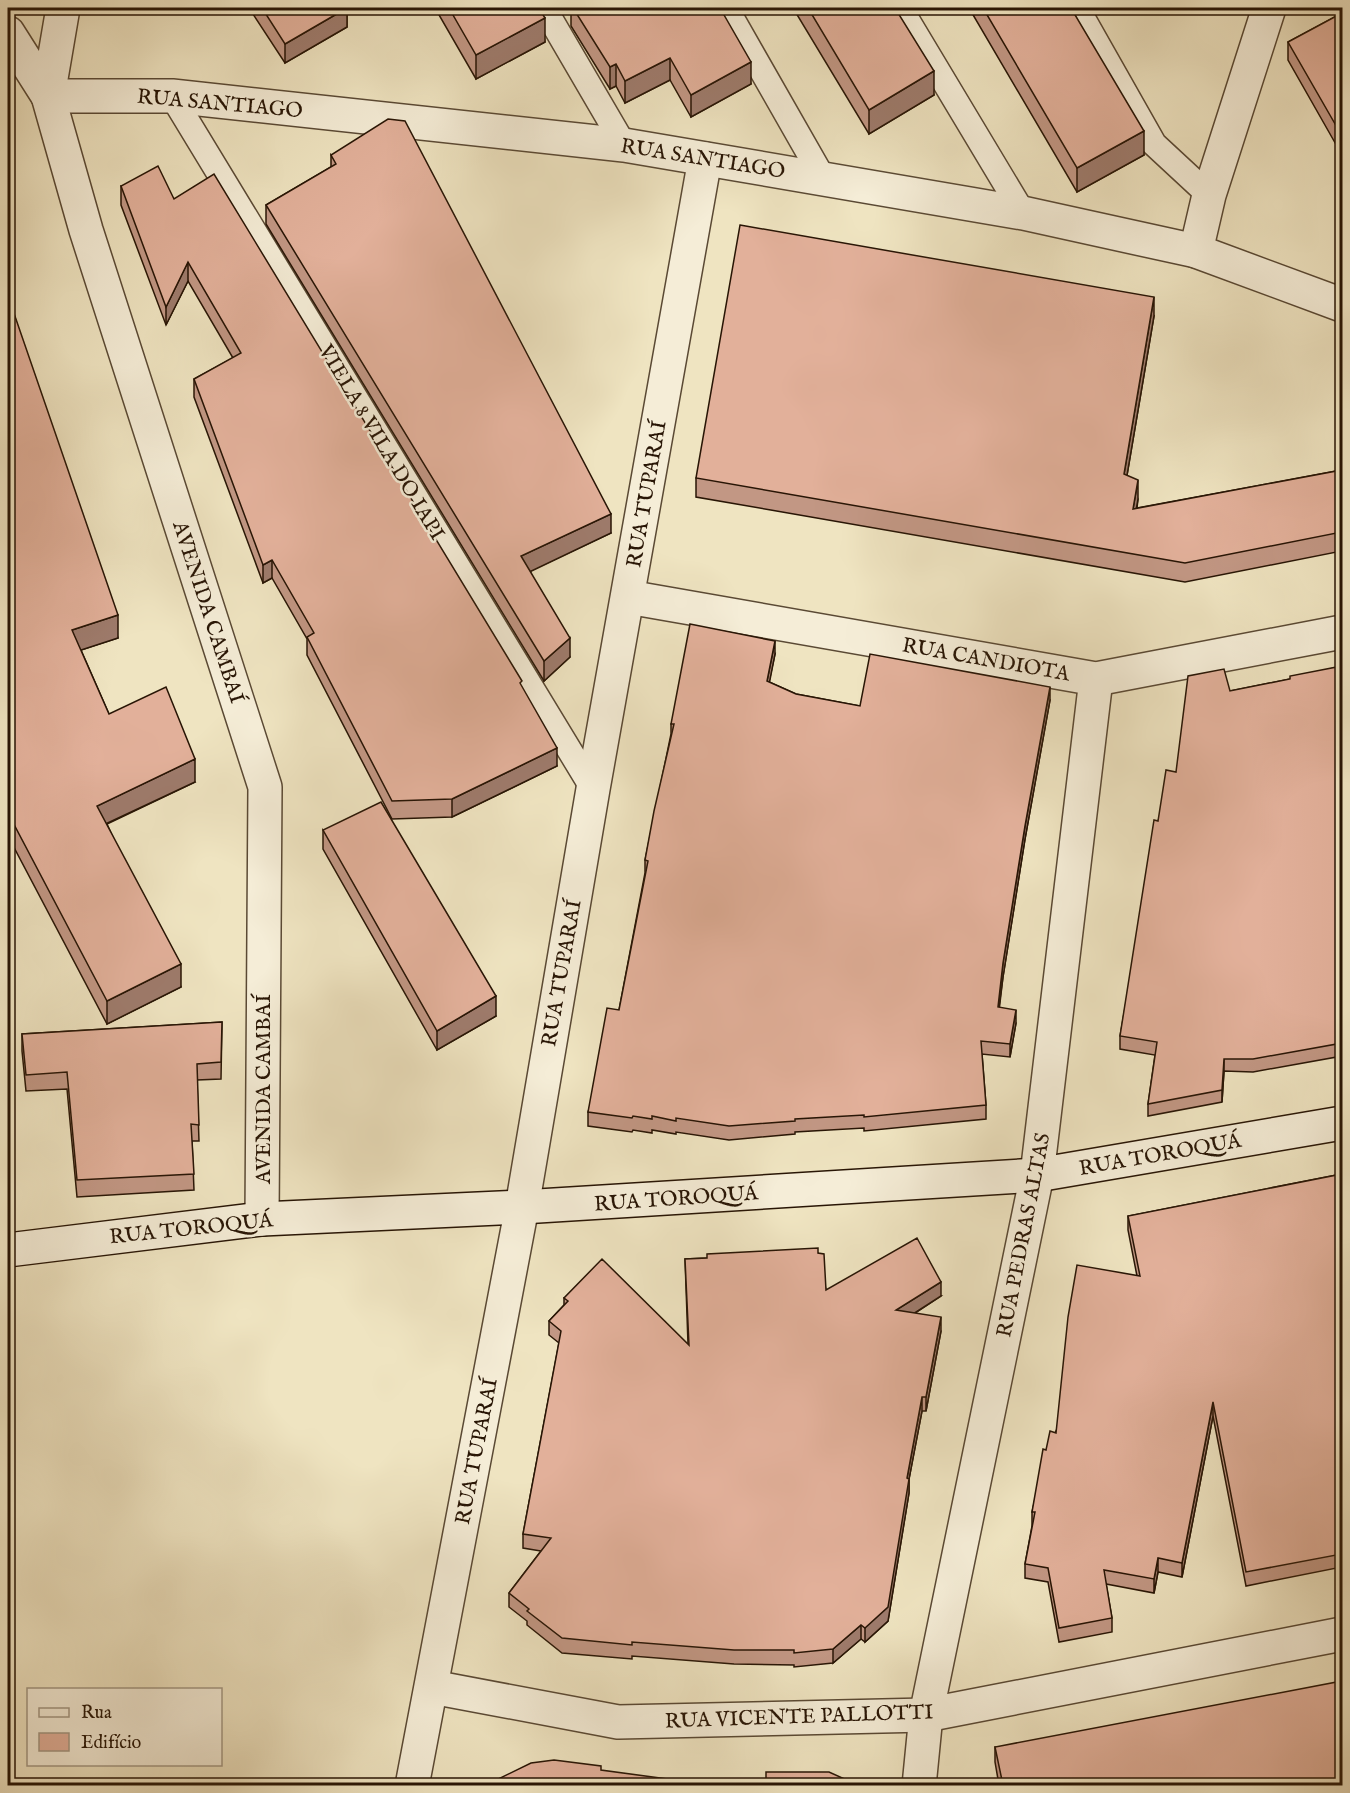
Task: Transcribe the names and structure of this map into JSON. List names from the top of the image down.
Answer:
{
  "streets": {
    "street": [
      "RUA SANTIAGO",
      "RUA TUPARAÍ",
      "AVENIDA CAMBAÍ",
      "RUA CANDIOTA",
      "RUA TOROQUÁ",
      "RUA PEDRAS ALTAS",
      "RUA VICENTE PALLOTTI"
    ],
    "lane": ["VIELA 8 VILA DO IAPI"]
  },
  "crossings": [
    ["RUA SANTIAGO", "VIELA 8 VILA DO IAPI"],
    ["RUA SANTIAGO", "RUA TUPARAÍ"],
    ["RUA SANTIAGO", "AVENIDA CAMBAÍ"],
    ["VIELA 8 VILA DO IAPI", "RUA TUPARAÍ"],
    ["RUA TUPARAÍ", "RUA CANDIOTA"],
    ["RUA TUPARAÍ", "RUA TOROQUÁ"],
    ["RUA TUPARAÍ", "RUA VICENTE PALLOTTI"],
    ["AVENIDA CAMBAÍ", "RUA TOROQUÁ"],
    ["RUA CANDIOTA", "RUA PEDRAS ALTAS"],
    ["RUA TOROQUÁ", "RUA PEDRAS ALTAS"],
    ["RUA PEDRAS ALTAS", "RUA VICENTE PALLOTTI"]
  ],
  "legend": ["Rua", "Edifício"]
}
